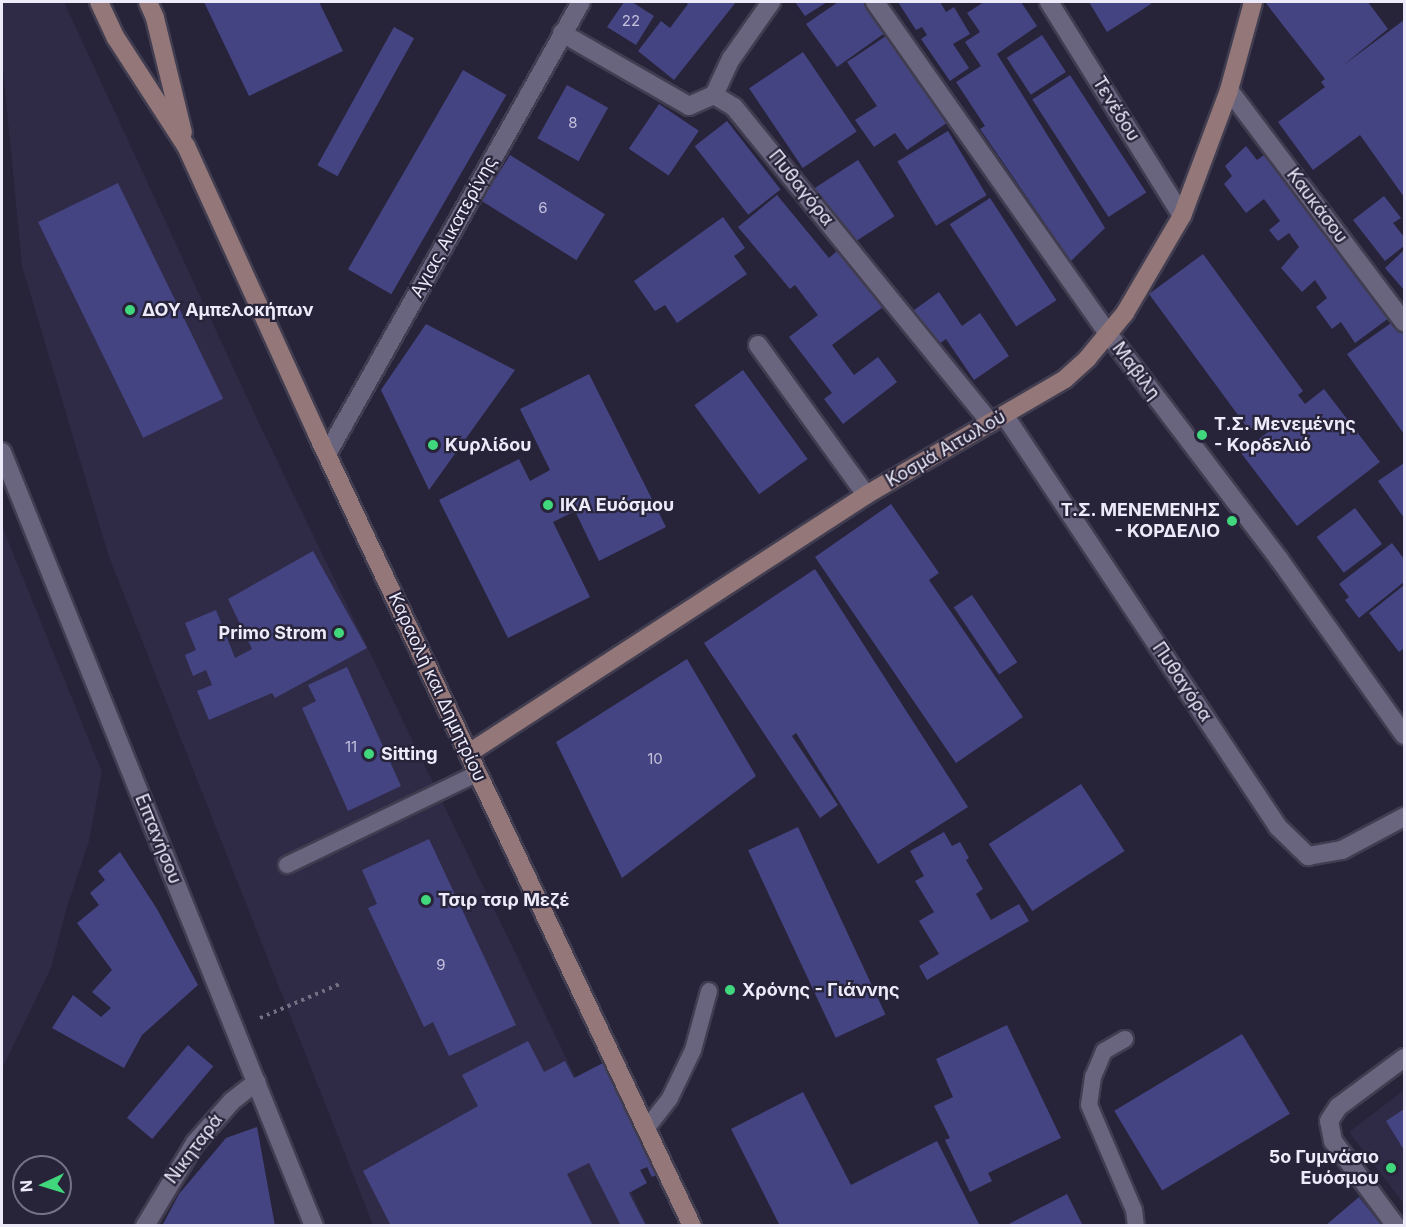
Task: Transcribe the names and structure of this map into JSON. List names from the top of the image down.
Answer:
{
  "streets": {
    "main road": ["Κοσμά Αιτωλού", "Καραολή και Δημητρίου"],
    "street": [
      "Τενέδου",
      "Πυθαγόρα",
      "Καυκάσου",
      "Αγιας Αικατερίνης",
      "Μαβίλη",
      "Επτανήσου",
      "Νικηταρά"
    ]
  },
  "crossings": [
    ["Τενέδου", "Κοσμά Αιτωλού"],
    ["Πυθαγόρα", "Κοσμά Αιτωλού"],
    ["Καυκάσου", "Κοσμά Αιτωλού"],
    ["Αγιας Αικατερίνης", "Καραολή και Δημητρίου"],
    ["Μαβίλη", "Κοσμά Αιτωλού"],
    ["Κοσμά Αιτωλού", "Καραολή και Δημητρίου"],
    ["Επτανήσου", "Νικηταρά"]
  ],
  "places": [
    "ΔΟΥ Αμπελοκήπων",
    "Τ.Σ. Μενεμένης - Κορδελιό",
    "Κυρλίδου",
    "ΙΚΑ Ευόσμου",
    "Τ.Σ. ΜΕΝΕΜΕΝΗΣ - ΚΟΡΔΕΛΙΟ",
    "Primo Strom",
    "Sitting",
    "Τσιρ τσιρ Μεζέ",
    "Χρόνης - Γιάννης",
    "5ο Γυμνάσιο Ευόσμου"
  ],
  "house_numbers": [
    "22",
    "8",
    "6",
    "11",
    "10",
    "9"
  ],
  "north": "left"
}
